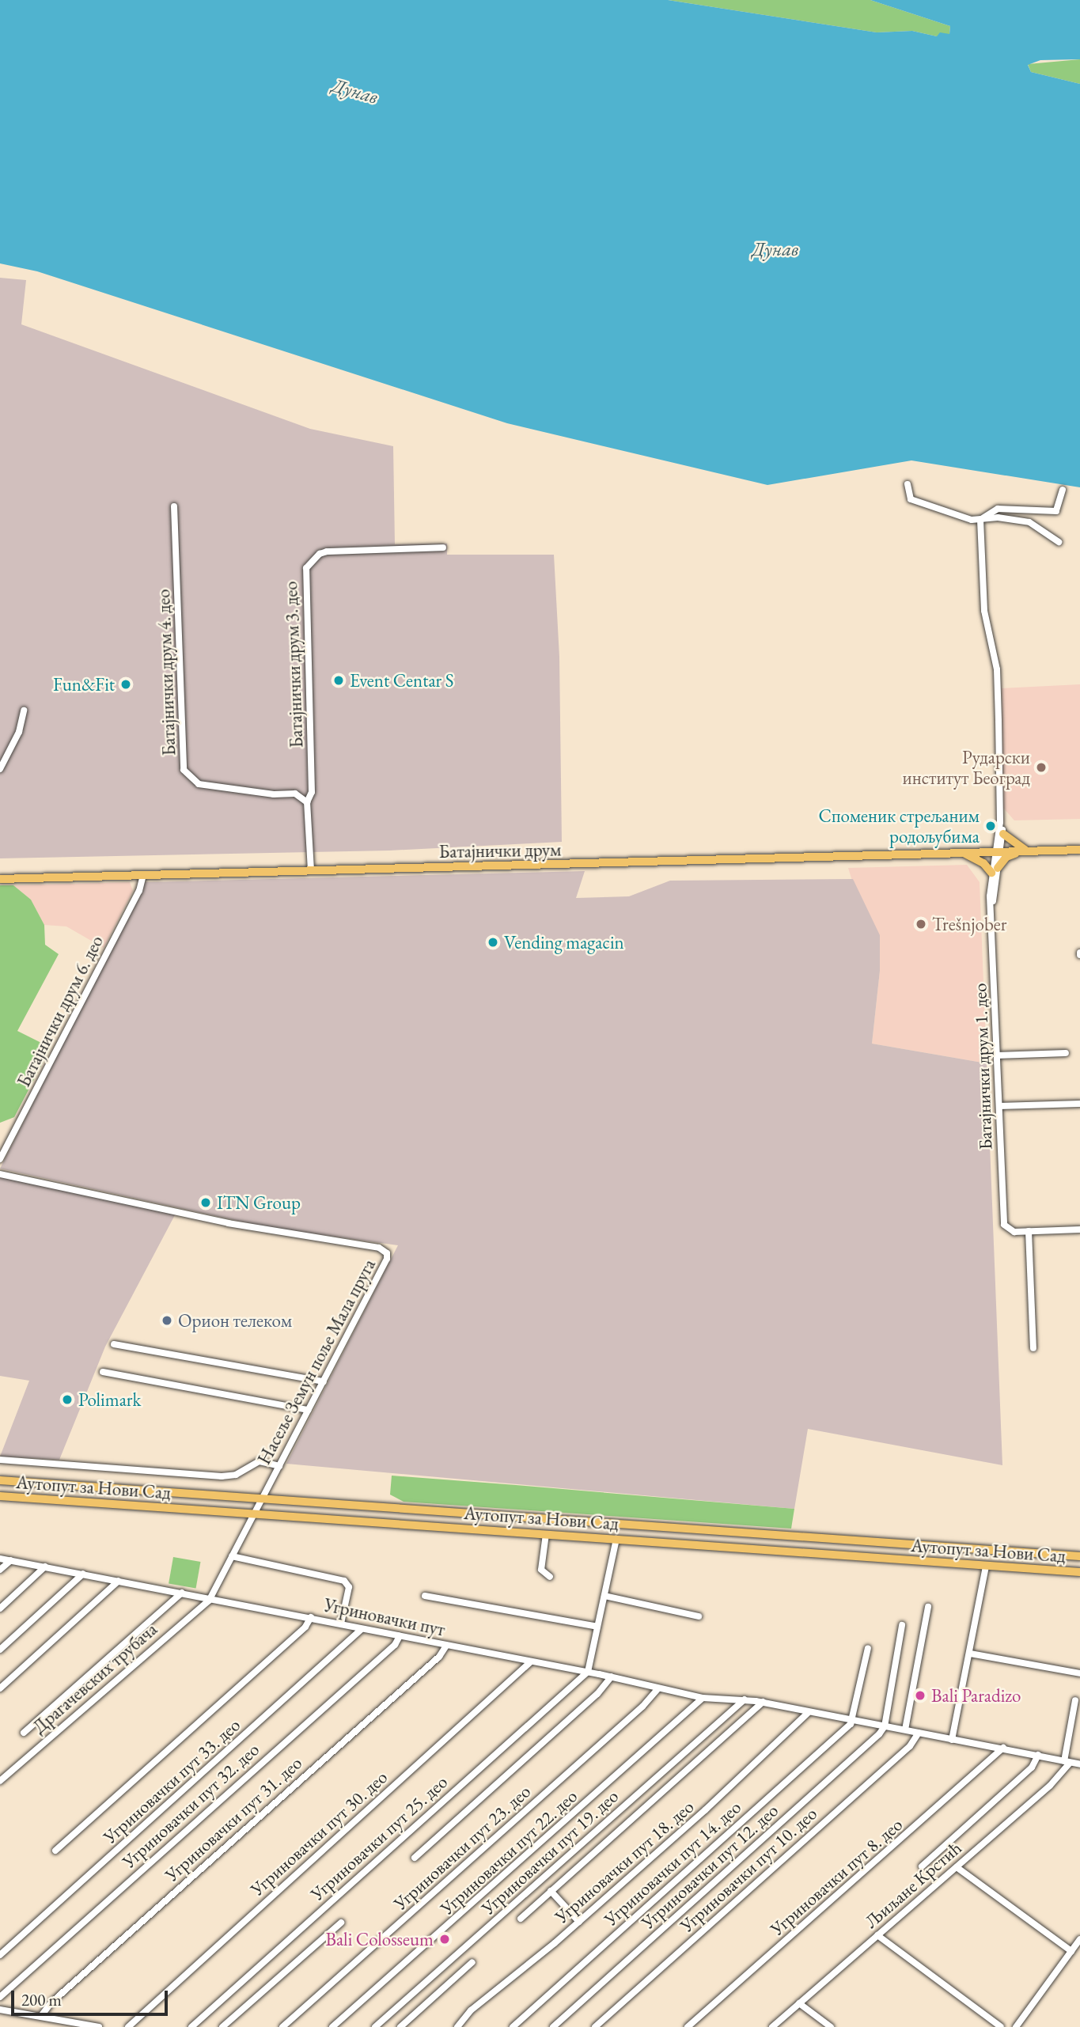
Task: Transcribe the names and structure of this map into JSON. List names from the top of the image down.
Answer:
{
  "streets": {
    "main road": ["Батајнички друм", "Аутопут за Нови Сад"],
    "street": [
      "Батајнички друм 3. део",
      "Батајнички друм 4. део",
      "Батајнички друм 6. део",
      "Батајнички друм 1. део",
      "Насеље Земун поље Мала пруга",
      "Угриновачки пут",
      "Драгачевских трубача",
      "Угриновачки пут 33. део",
      "Угриновачки пут 32. део",
      "Угриновачки пут 31. део",
      "Угриновачки пут 30. део",
      "Угриновачки пут 25. део",
      "Угриновачки пут 23. део",
      "Угриновачки пут 22. део",
      "Угриновачки пут 19. део",
      "Угриновачки пут 18. део",
      "Угриновачки пут 14. део",
      "Угриновачки пут 12. део",
      "Угриновачки пут 10. део",
      "Угриновачки пут 8. део",
      "Љиљане Крстић"
    ]
  },
  "crossings": [
    ["Батајнички друм 3. део", "Батајнички друм 4. део"],
    ["Батајнички друм 3. део", "Батајнички друм"],
    ["Батајнички друм", "Батајнички друм 6. део"],
    ["Батајнички друм", "Батајнички друм 1. део"],
    ["Насеље Земун поље Мала пруга", "Аутопут за Нови Сад"],
    ["Насеље Земун поље Мала пруга", "Угриновачки пут"],
    ["Насеље Земун поље Мала пруга", "Драгачевских трубача"],
    ["Угриновачки пут", "Драгачевских трубача"],
    ["Угриновачки пут", "Угриновачки пут 33. део"],
    ["Угриновачки пут", "Угриновачки пут 32. део"],
    ["Угриновачки пут", "Угриновачки пут 31. део"],
    ["Угриновачки пут", "Угриновачки пут 30. део"],
    ["Угриновачки пут", "Угриновачки пут 25. део"],
    ["Угриновачки пут", "Угриновачки пут 23. део"],
    ["Угриновачки пут", "Угриновачки пут 22. део"],
    ["Угриновачки пут", "Угриновачки пут 19. део"],
    ["Угриновачки пут", "Угриновачки пут 18. део"],
    ["Угриновачки пут", "Угриновачки пут 14. део"],
    ["Угриновачки пут", "Угриновачки пут 12. део"],
    ["Угриновачки пут", "Угриновачки пут 10. део"],
    ["Угриновачки пут", "Угриновачки пут 8. део"],
    ["Угриновачки пут", "Љиљане Крстић"]
  ],
  "water": ["Дунав"],
  "places": [
    "Event Centar S",
    "Fun&Fit",
    "Рударски институт Београд",
    "Споменик стрељаним родољубима",
    "Trešnjober",
    "Vending magacin",
    "ITN Group",
    "Орион телеком",
    "Polimark",
    "Bali Paradizo",
    "Bali Colosseum"
  ],
  "scale_bar": "200 m"
}
